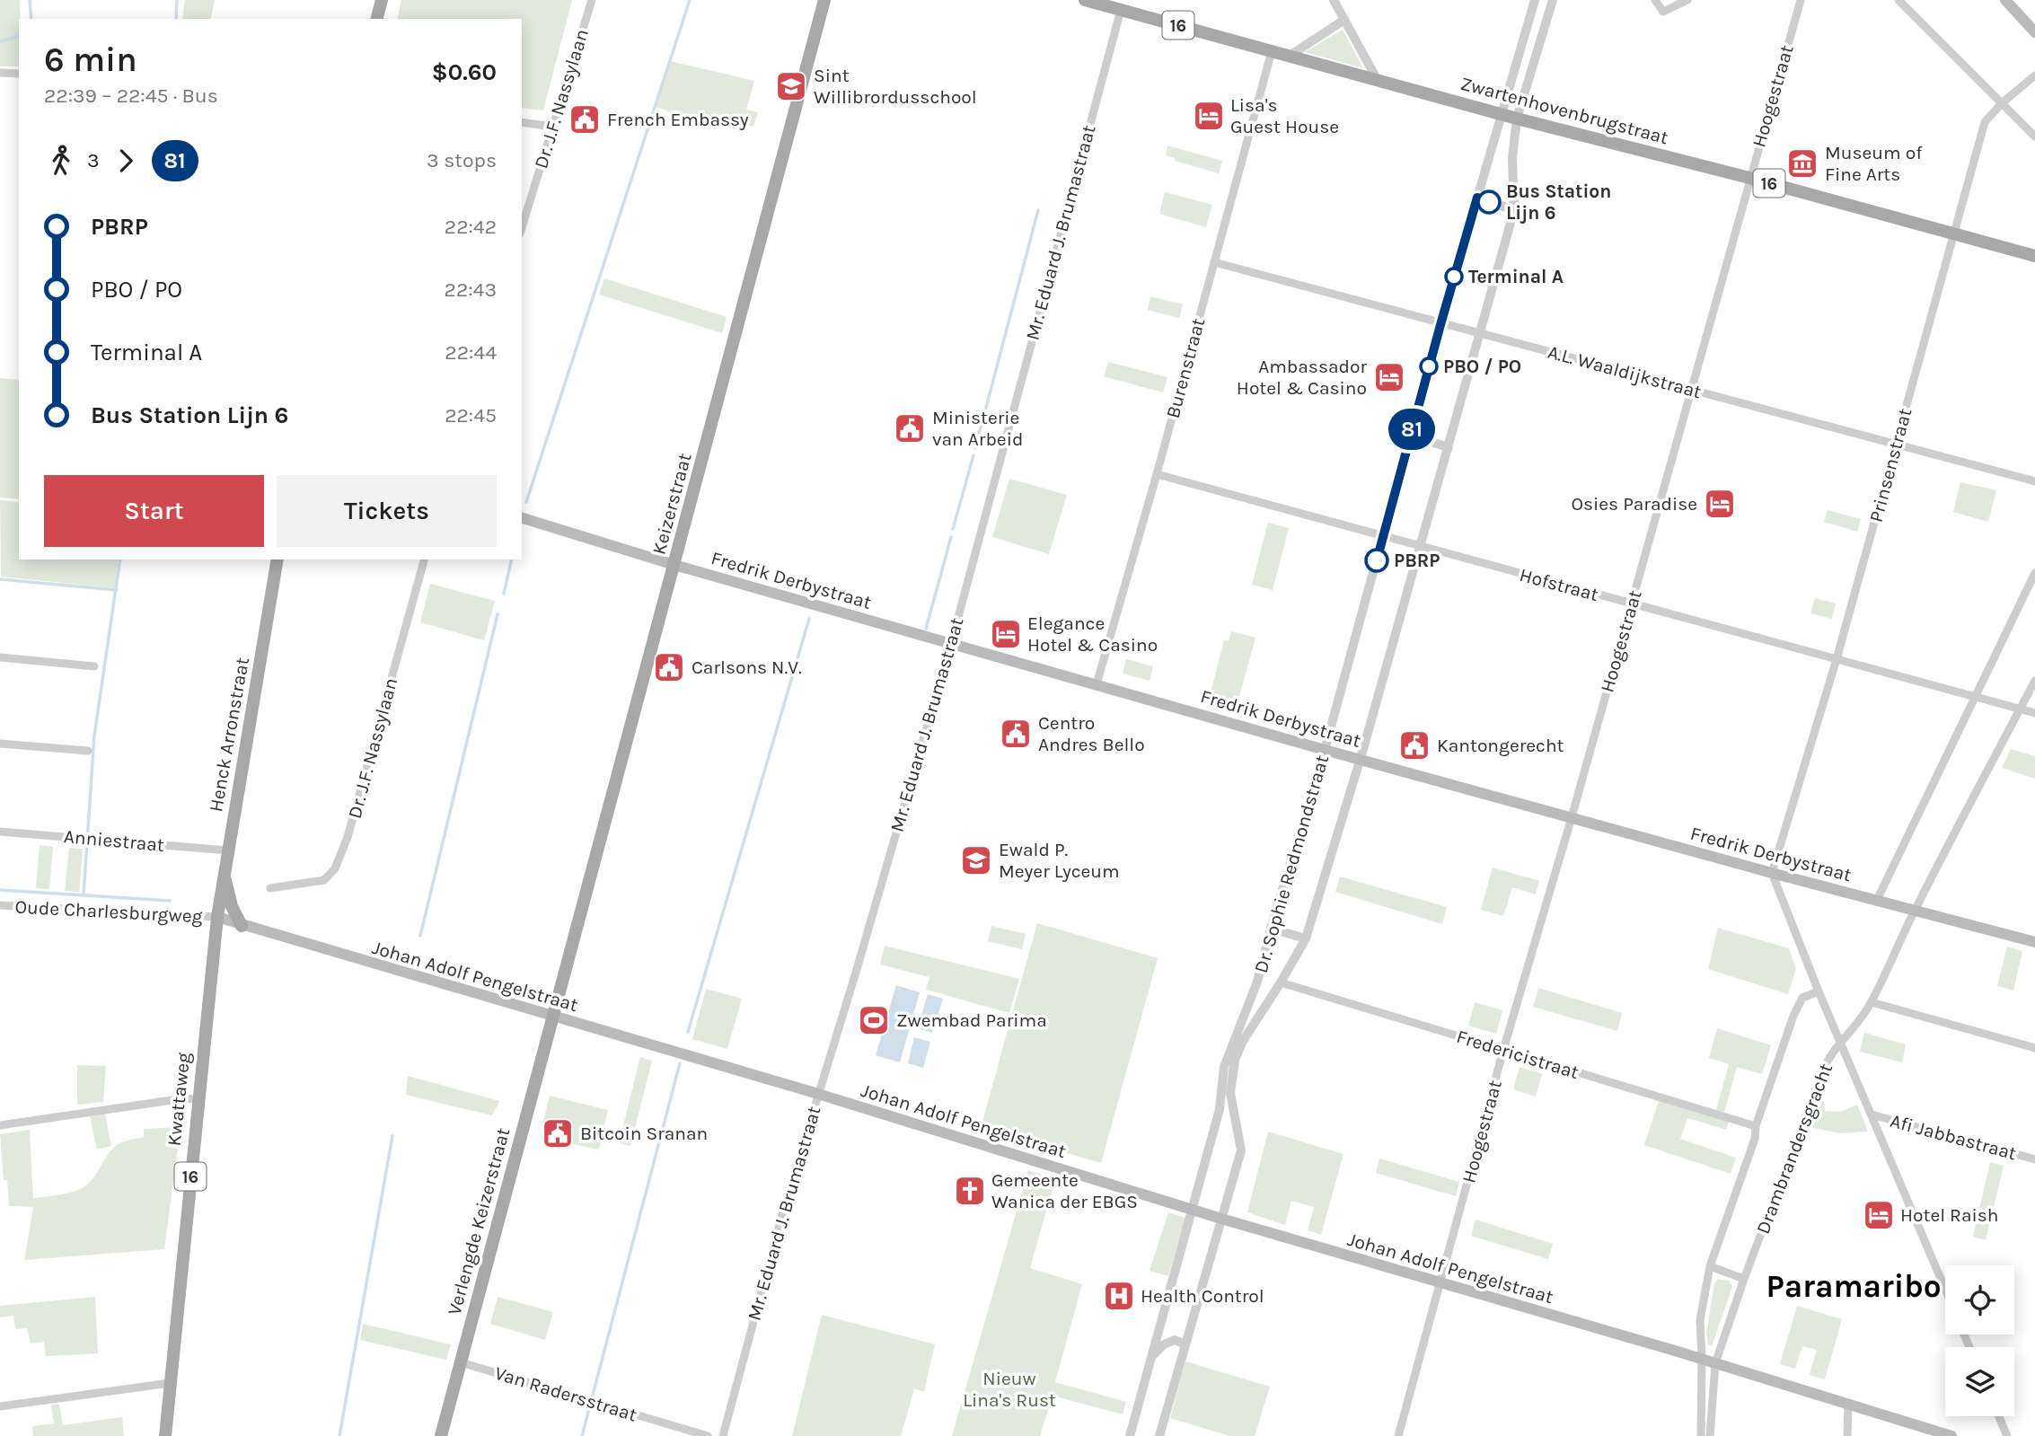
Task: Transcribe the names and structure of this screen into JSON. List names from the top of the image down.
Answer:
{
  "streets": {
    "main road": [
      "16",
      "Zwartenhovenbrugstraat",
      "Keizerstraat",
      "Fredrik Derbystraat",
      "Henck Arronstraat",
      "Johan Adolf Pengelstraat",
      "Kwattaweg",
      "Verlengde Keizerstraat"
    ],
    "street": [
      "Hoogestraat",
      "Dr. J.F. Nassylaan",
      "Mr. Eduard J. Brumastraat",
      "Burenstraat",
      "A.L. Waaldijkstraat",
      "Prinsenstraat",
      "Hofstraat",
      "Anniestraat",
      "Dr. Sophie Redmondstraat",
      "Oude Charlesburgweg",
      "Fredericistraat",
      "Afi Jabbastraat",
      "Drambrandersgracht",
      "Van Radersstraat"
    ]
  },
  "crossings": [
    ["Hoogestraat", "Zwartenhovenbrugstraat"],
    ["Hoogestraat", "A.L. Waaldijkstraat"],
    ["Hoogestraat", "Fredrik Derbystraat"],
    ["Hoogestraat", "Hofstraat"],
    ["Hoogestraat", "Johan Adolf Pengelstraat"],
    ["Hoogestraat", "Fredericistraat"],
    ["Zwartenhovenbrugstraat", "Mr. Eduard J. Brumastraat"],
    ["Zwartenhovenbrugstraat", "Burenstraat"],
    ["Zwartenhovenbrugstraat", "Prinsenstraat"],
    ["Zwartenhovenbrugstraat", "Dr. Sophie Redmondstraat"],
    ["Mr. Eduard J. Brumastraat", "Fredrik Derbystraat"],
    ["Mr. Eduard J. Brumastraat", "Johan Adolf Pengelstraat"],
    ["Burenstraat", "A.L. Waaldijkstraat"],
    ["Burenstraat", "Fredrik Derbystraat"],
    ["Burenstraat", "Hofstraat"],
    ["A.L. Waaldijkstraat", "Prinsenstraat"],
    ["A.L. Waaldijkstraat", "Dr. Sophie Redmondstraat"],
    ["Prinsenstraat", "Fredrik Derbystraat"],
    ["Prinsenstraat", "Hofstraat"],
    ["Keizerstraat", "Fredrik Derbystraat"],
    ["Keizerstraat", "Johan Adolf Pengelstraat"],
    ["Keizerstraat", "Verlengde Keizerstraat"],
    ["Fredrik Derbystraat", "Dr. Sophie Redmondstraat"],
    ["Fredrik Derbystraat", "Drambrandersgracht"],
    ["Hofstraat", "Dr. Sophie Redmondstraat"],
    ["Hofstraat", "Drambrandersgracht"],
    ["Henck Arronstraat", "Anniestraat"],
    ["Henck Arronstraat", "Oude Charlesburgweg"],
    ["Henck Arronstraat", "Johan Adolf Pengelstraat"],
    ["Henck Arronstraat", "Kwattaweg"],
    ["Dr. Sophie Redmondstraat", "Johan Adolf Pengelstraat"],
    ["Dr. Sophie Redmondstraat", "Fredericistraat"],
    ["Oude Charlesburgweg", "Johan Adolf Pengelstraat"],
    ["Oude Charlesburgweg", "Kwattaweg"],
    ["Johan Adolf Pengelstraat", "Kwattaweg"],
    ["Johan Adolf Pengelstraat", "Drambrandersgracht"],
    ["Johan Adolf Pengelstraat", "Verlengde Keizerstraat"],
    ["Fredericistraat", "Drambrandersgracht"],
    ["Verlengde Keizerstraat", "Van Radersstraat"]
  ],
  "districts": ["Paramaribo"],
  "parks": ["Nieuw Lina's Rust"],
  "places": {
    "school or university": ["Sint Willibrordusschool", "Ewald P. Meyer Lyceum"],
    "hotel": [
      "Lisa's Guest House",
      "Ambassador Hotel & Casino",
      "Osies Paradise",
      "Elegance Hotel & Casino",
      "Hotel Raish"
    ],
    "public building": [
      "French Embassy",
      "Ministerie van Arbeid",
      "Carlsons N.V.",
      "Centro Andres Bello",
      "Kantongerecht",
      "Bitcoin Sranan"
    ],
    "museum": ["Museum of Fine Arts"],
    "other": [
      "Bus Station Lijn 6",
      "Terminal A",
      "PBO / PO",
      "PBRP"
    ],
    "sports": ["Zwembad Parima"],
    "church": ["Gemeente Wanica der EBGS"],
    "hospital": ["Health Control"]
  },
  "lines": ["bus line 81"],
  "page": {
    "on_map": "81",
    "heading": ["6 min", "22:39 – 22:45 · Bus", "$0.60"],
    "legs": ["3", "81", "3 stops"],
    "list": [
      {
        "name": "PBRP",
        "value": "22:42"
      },
      {
        "name": "PBO / PO",
        "value": "22:43"
      },
      {
        "name": "Terminal A",
        "value": "22:44"
      },
      {
        "name": "Bus Station Lijn 6",
        "value": "22:45"
      }
    ],
    "buttons": ["Start", "Tickets"]
  }
}
